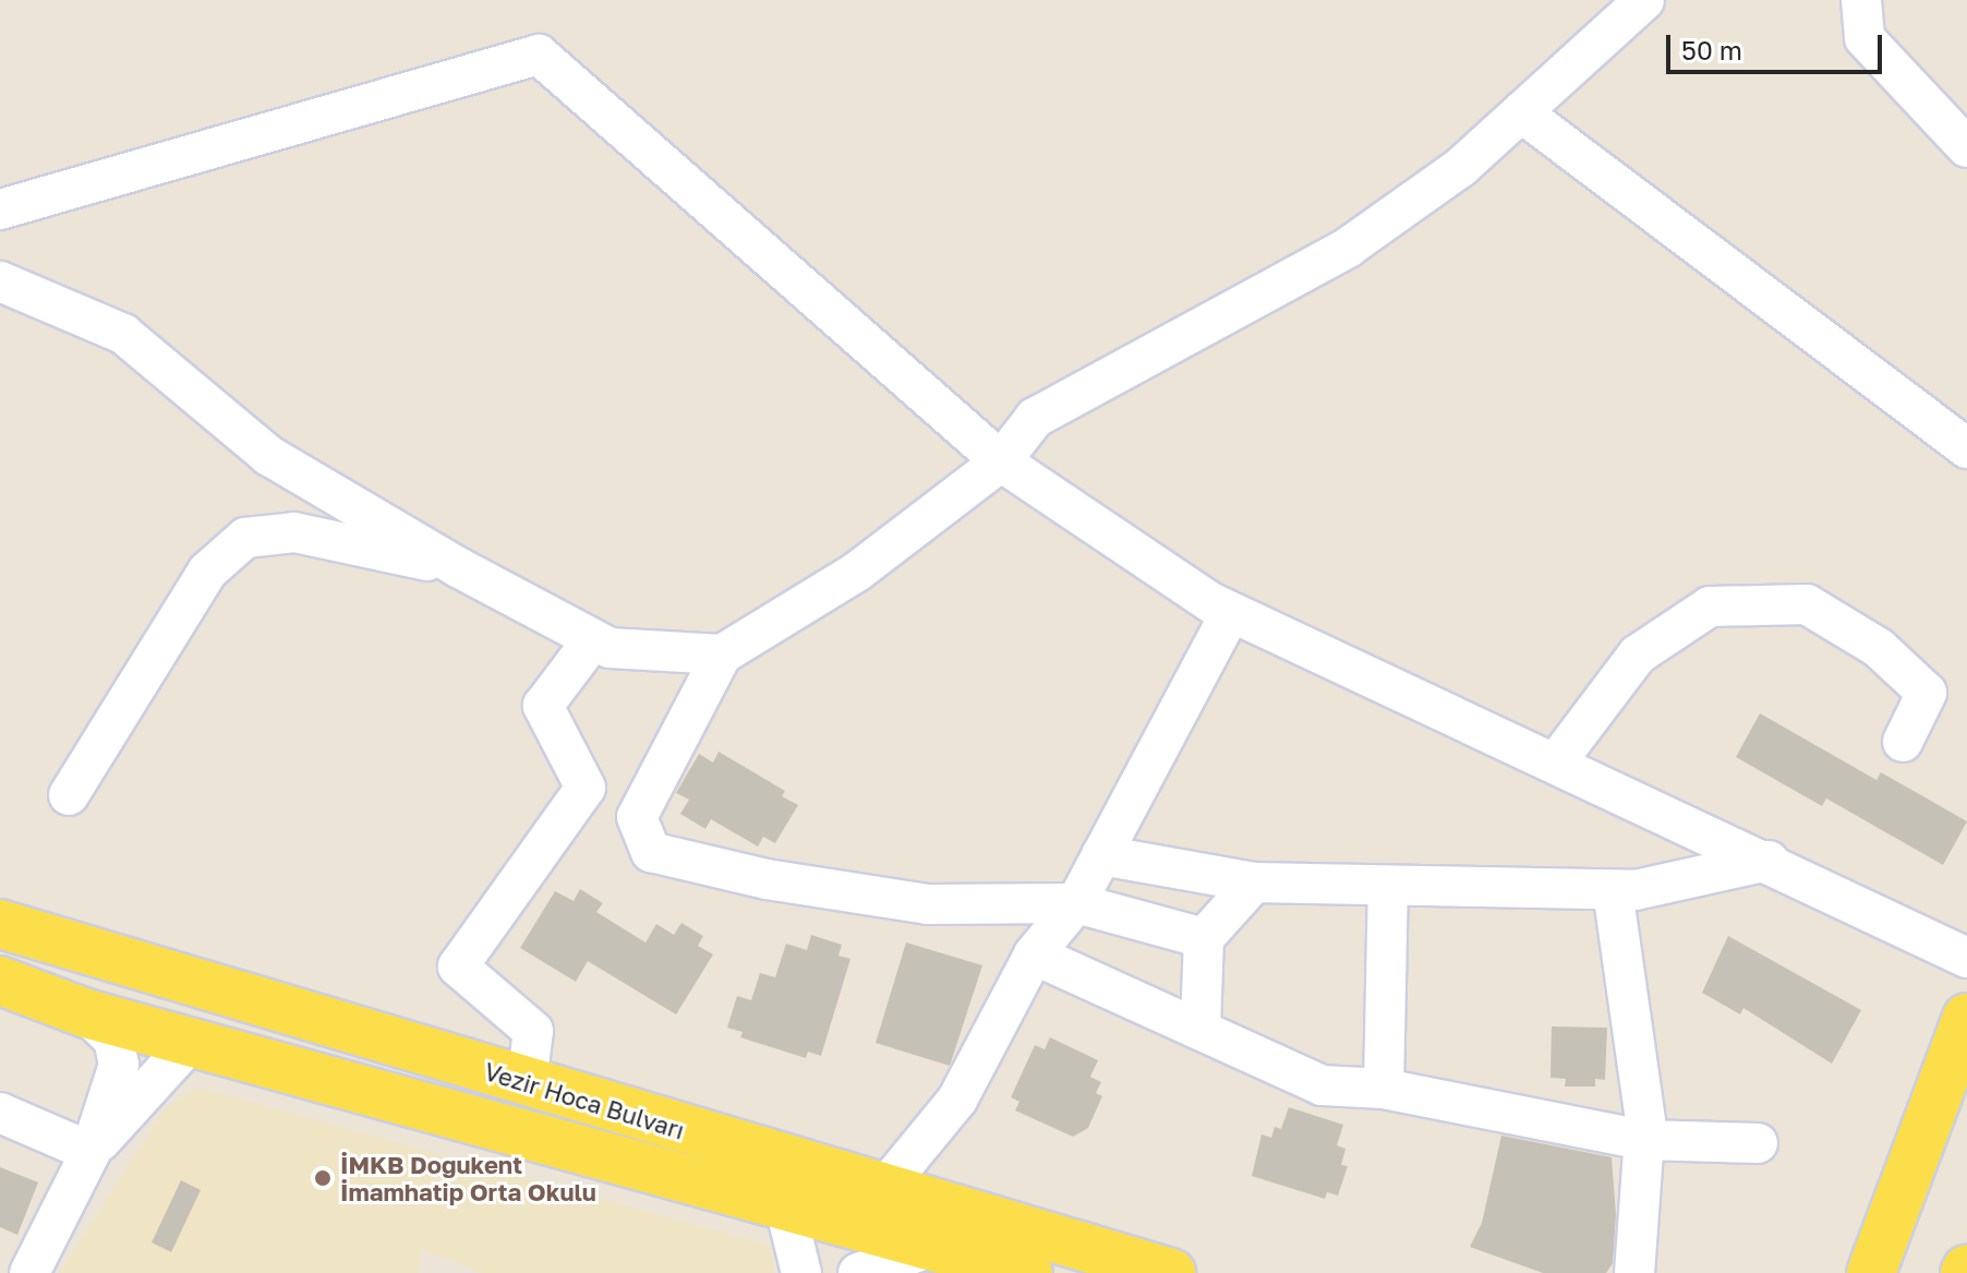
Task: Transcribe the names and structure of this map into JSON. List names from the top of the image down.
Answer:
{
  "streets": {
    "main road": ["Vezir Hoca Bulvarı"]
  },
  "places": ["İMKB Doğukent İmamhatip Orta Okulu"],
  "scale_bar": "50 m"
}
